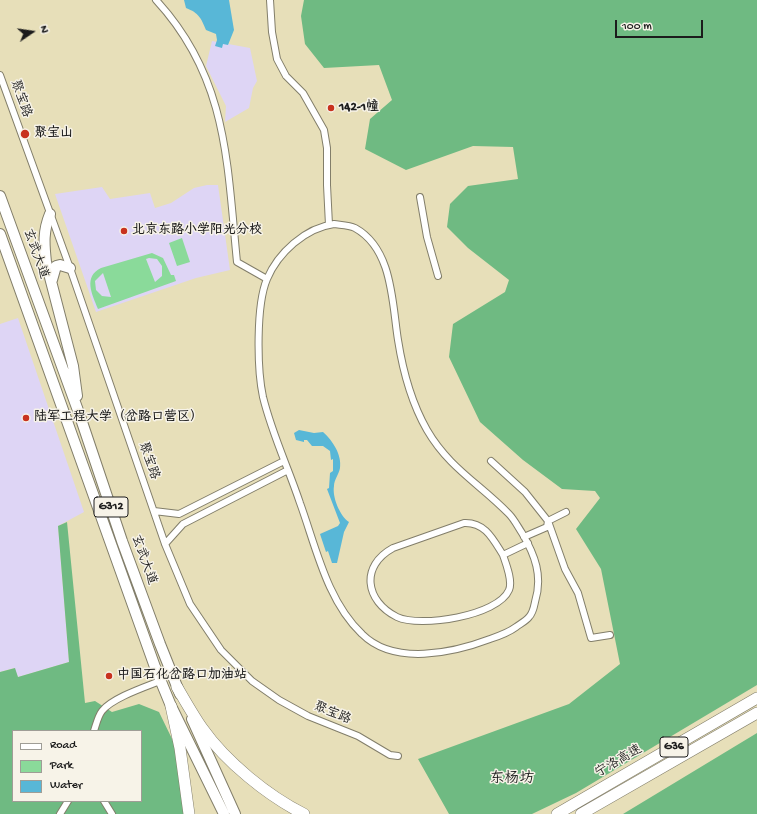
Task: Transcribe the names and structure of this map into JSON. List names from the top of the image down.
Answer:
{
  "streets": {
    "highway": [
      "玄武大道",
      "G312",
      "G36",
      "宁洛高速"
    ],
    "street": ["聚宝路"]
  },
  "districts": ["东杨坊"],
  "places": [
    "142-1幢",
    "聚宝山",
    "北京东路小学阳光分校",
    "陆军工程大学（岔路口营区）",
    "中国石化岔路口加油站"
  ],
  "legend": ["Road", "Park", "Water"],
  "scale_bar": "100 m",
  "north": "right"
}
